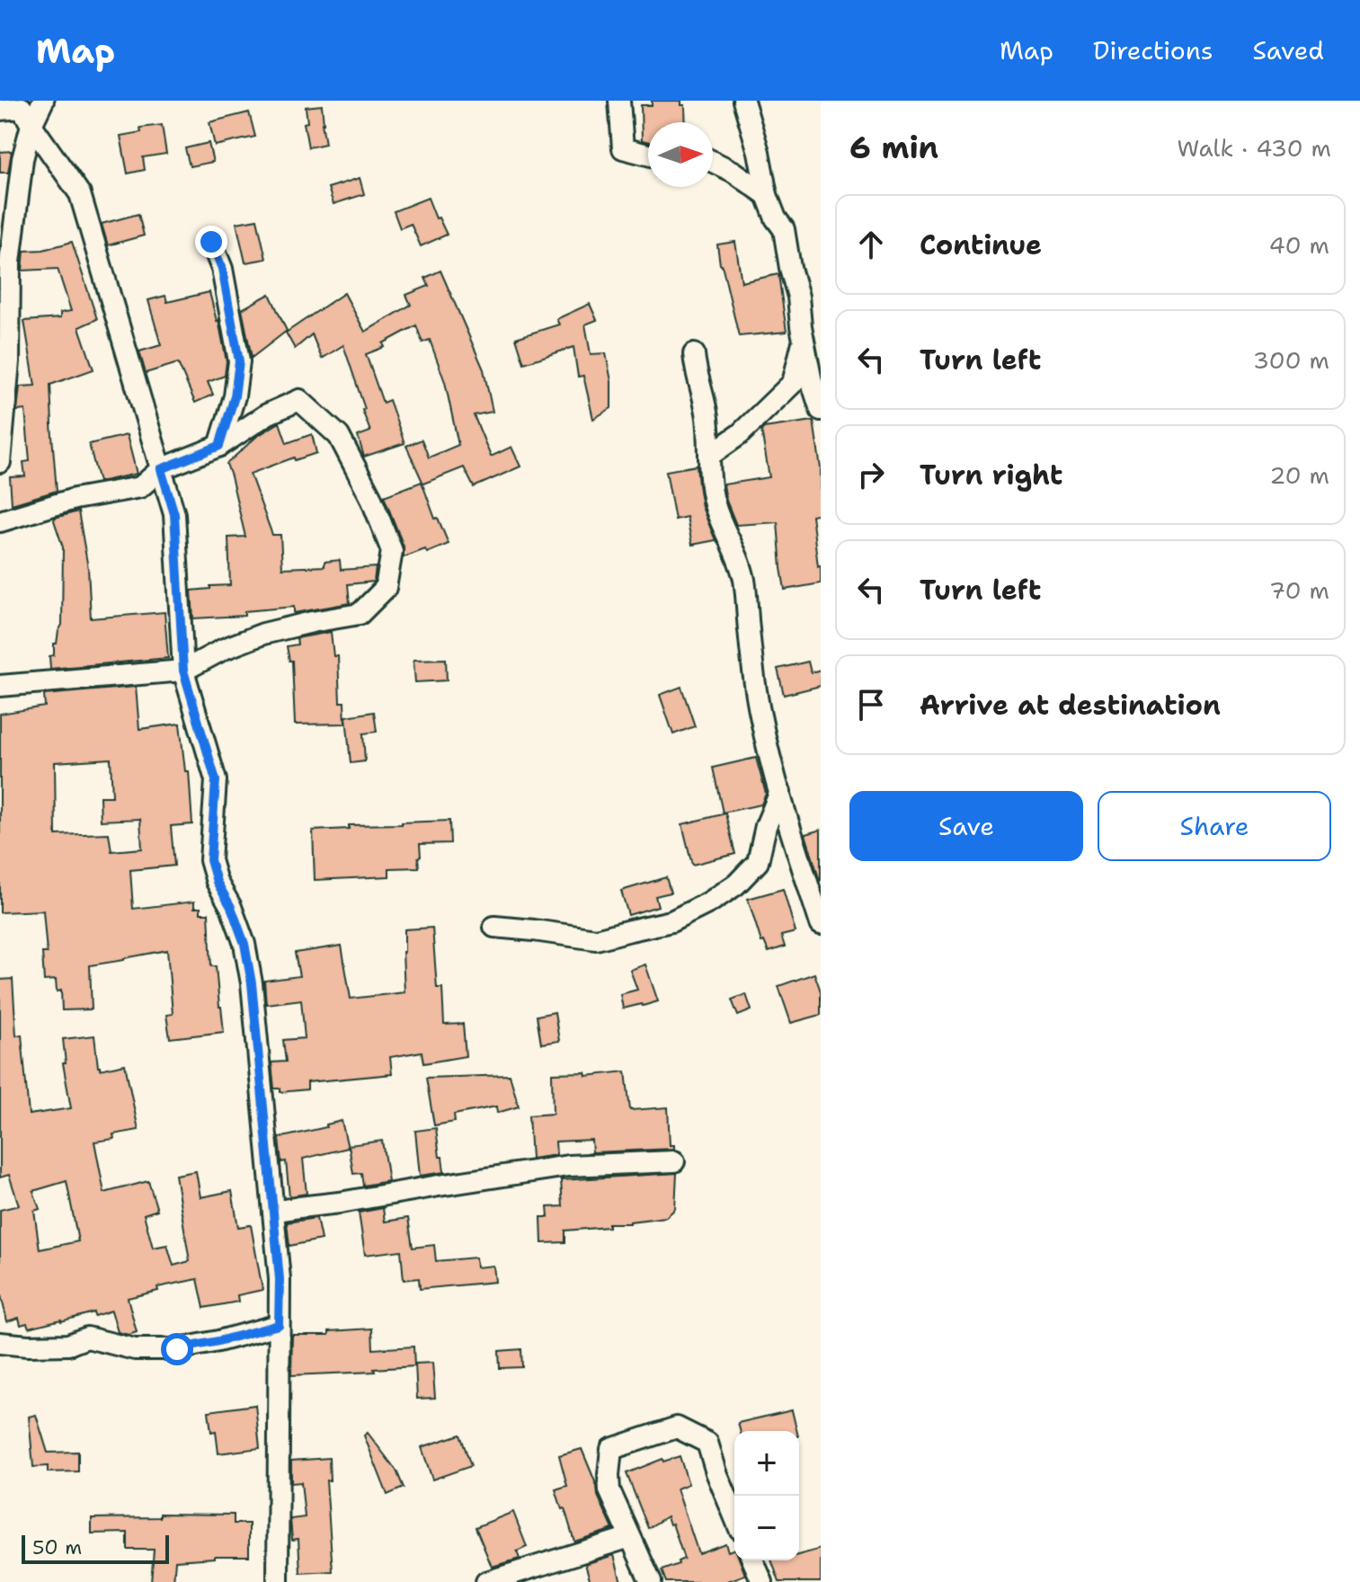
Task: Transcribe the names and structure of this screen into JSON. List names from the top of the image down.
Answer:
{
  "scale_bar": "50 m",
  "north": "right",
  "page": {
    "header": "Map",
    "nav": ["Map", "Directions", "Saved"],
    "heading": ["6 min", "Walk · 430 m"],
    "list": [
      ["Continue", "40 m"],
      ["Turn left", "300 m"],
      ["Turn right", "20 m"],
      ["Turn left", "70 m"],
      "Arrive at destination"
    ],
    "buttons": ["Save", "Share"],
    "map_buttons": ["+", "−"],
    "scale": "50 m"
  }
}
